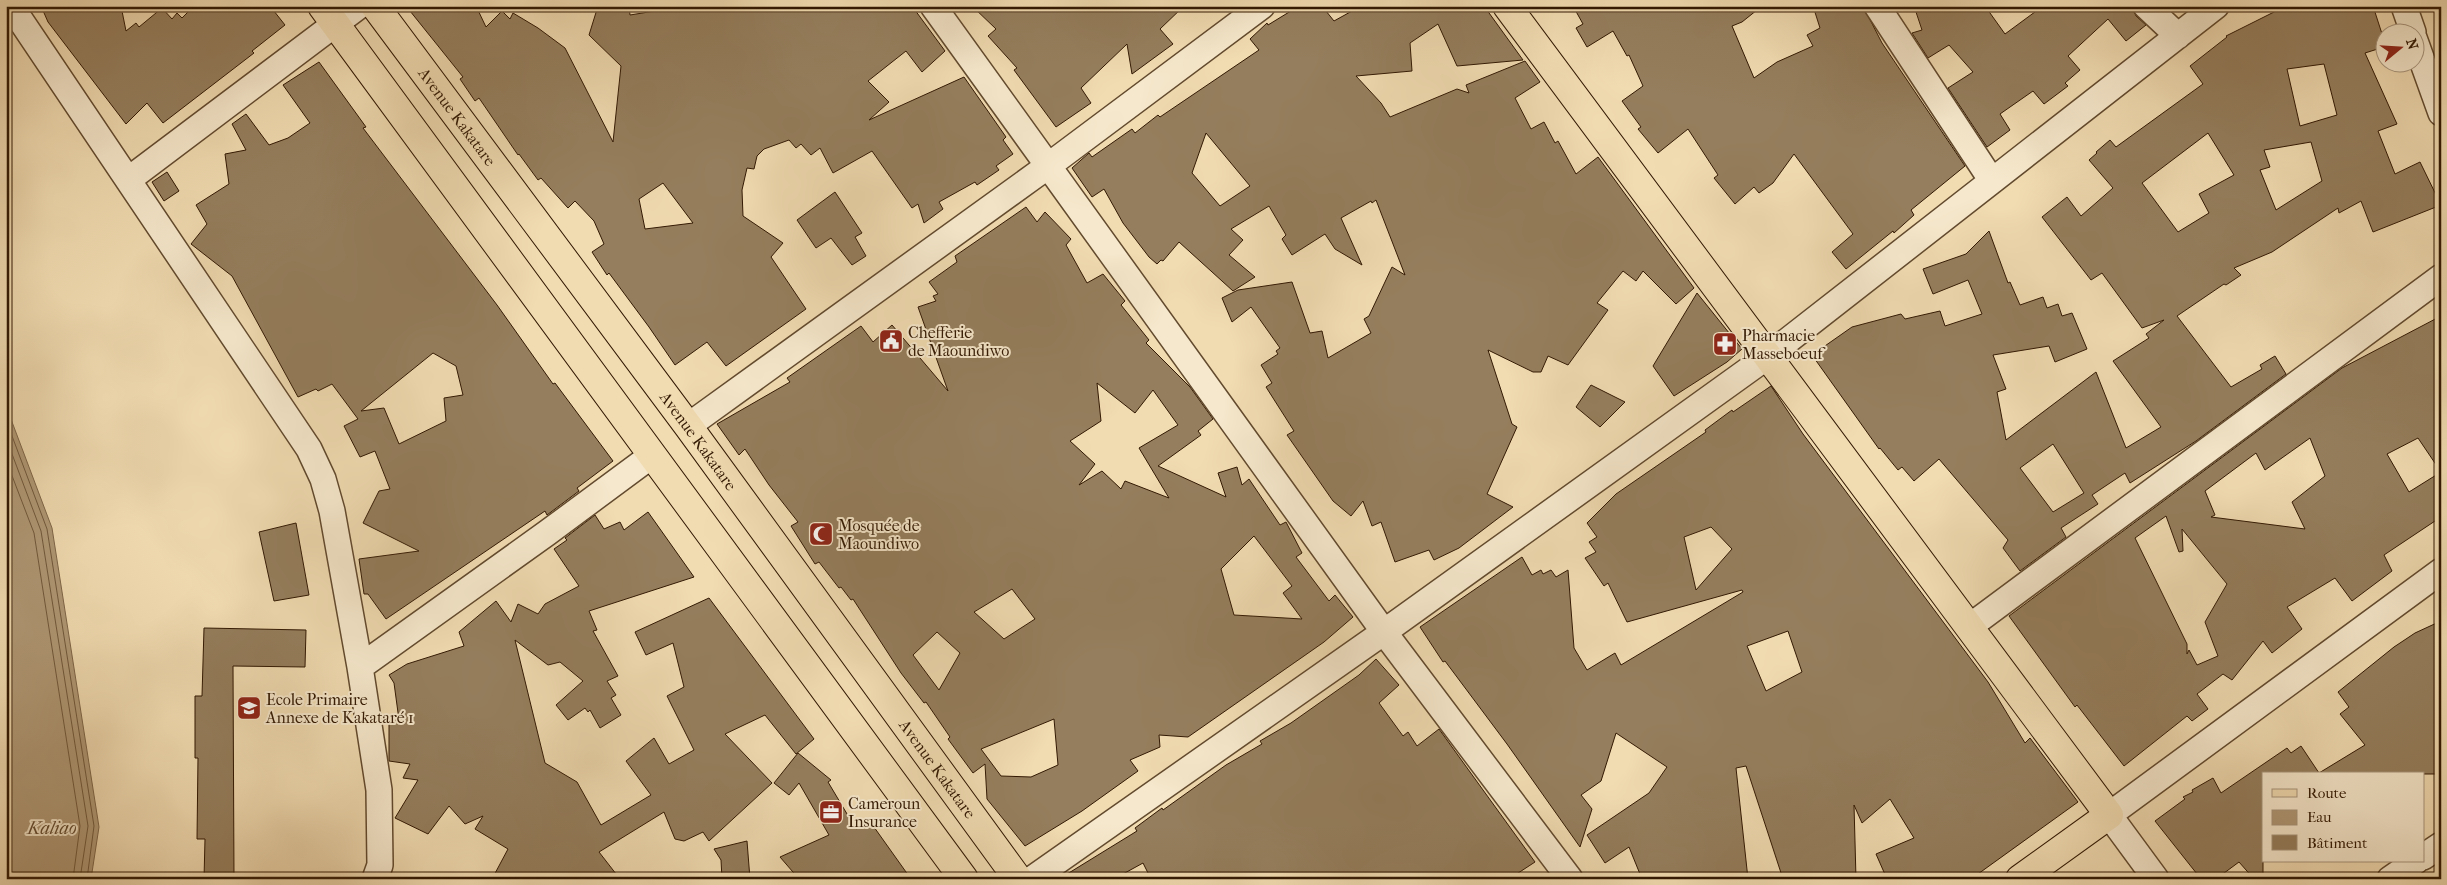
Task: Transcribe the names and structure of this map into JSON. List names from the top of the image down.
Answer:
{
  "streets": {
    "main road": ["Avenue Kakatare"]
  },
  "water": ["Kaliao"],
  "places": {
    "public building": ["Chefferie de Maoundiwo"],
    "pharmacy": ["Pharmacie Masseboeuf"],
    "mosque": ["Mosquée de Maoundiwo"],
    "school or university": ["Ecole Primaire Annexe de Kakataré 1"],
    "office": ["Cameroun Insurance"]
  },
  "legend": ["Route", "Eau", "Bâtiment"],
  "north": "right"
}
